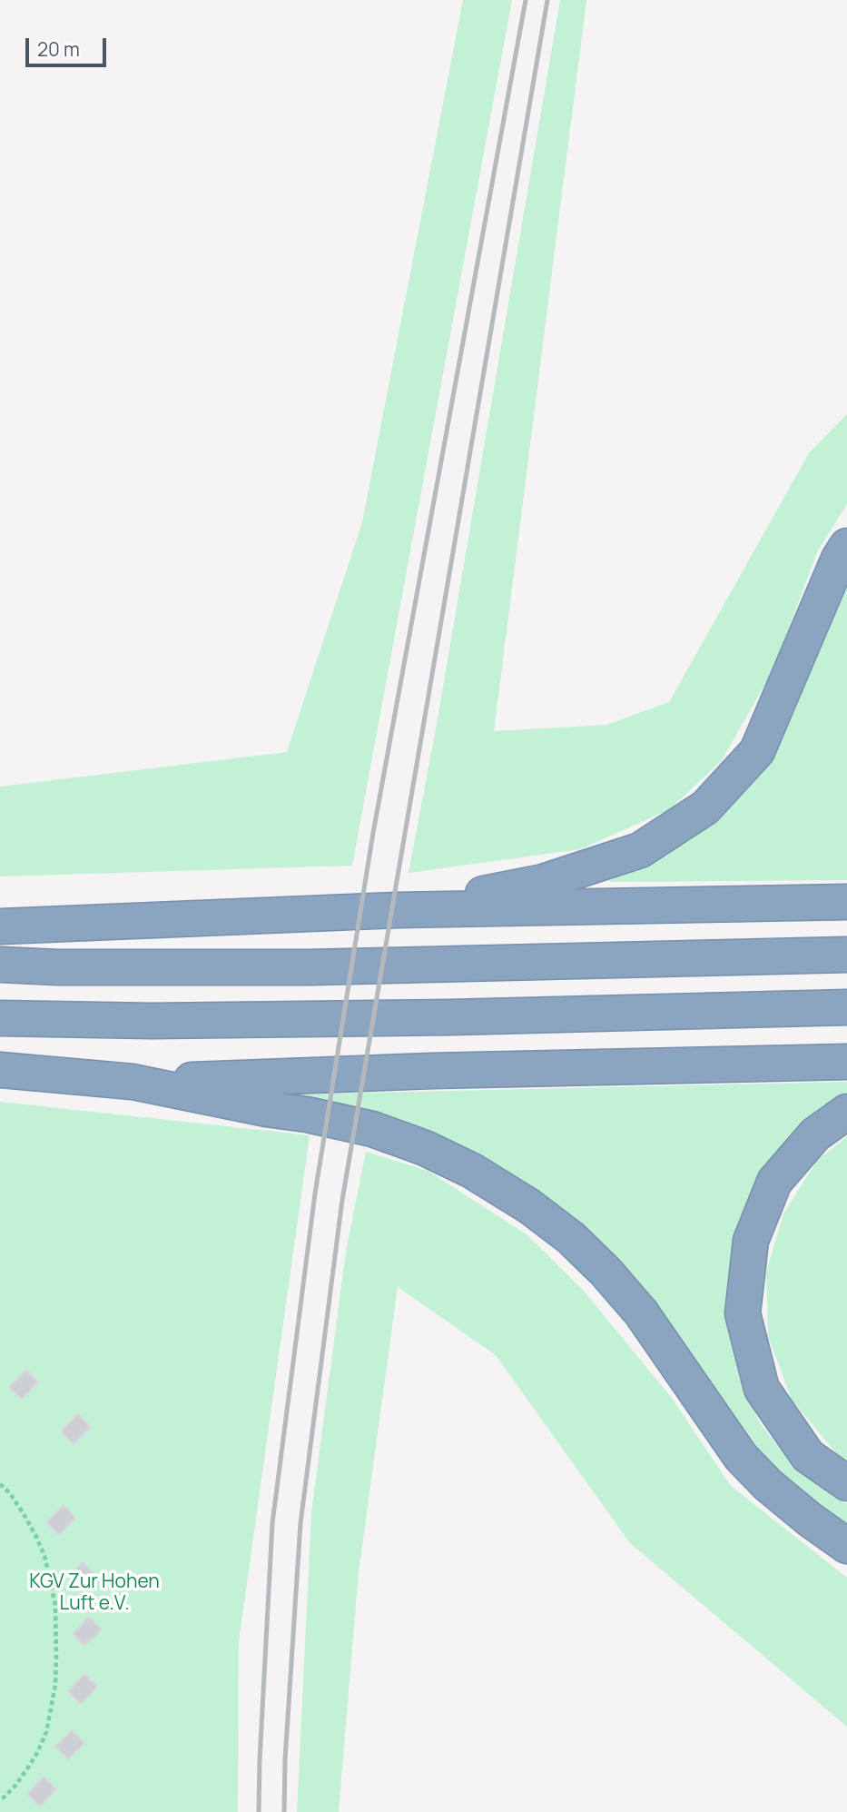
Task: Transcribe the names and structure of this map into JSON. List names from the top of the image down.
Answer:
{
  "parks": ["KGV Zur Hohen Luft e.V."],
  "scale_bar": "20 m"
}
